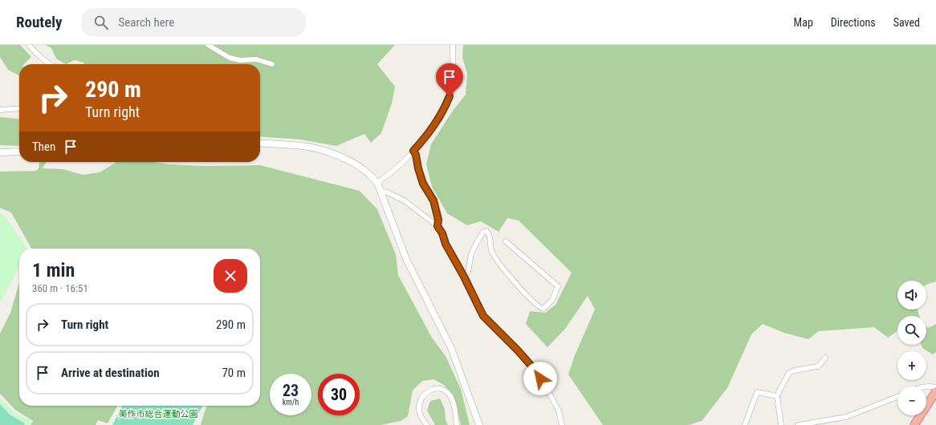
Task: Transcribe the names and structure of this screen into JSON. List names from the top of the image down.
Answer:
{
  "parks": ["美作市総合運動公園"],
  "page": {
    "header": "Routely",
    "search": "Search here",
    "nav": ["Map", "Directions", "Saved"],
    "turn": ["290 m", "Turn right"],
    "then": "Then",
    "heading": ["1 min", "360 m · 16:51"],
    "map_buttons": ["+", "−"],
    "list": [
      {
        "name": "Turn right",
        "value": "290 m"
      },
      {
        "name": "Arrive at destination",
        "value": "70 m"
      }
    ],
    "speed": "23 km/h",
    "limit": "30"
  }
}
